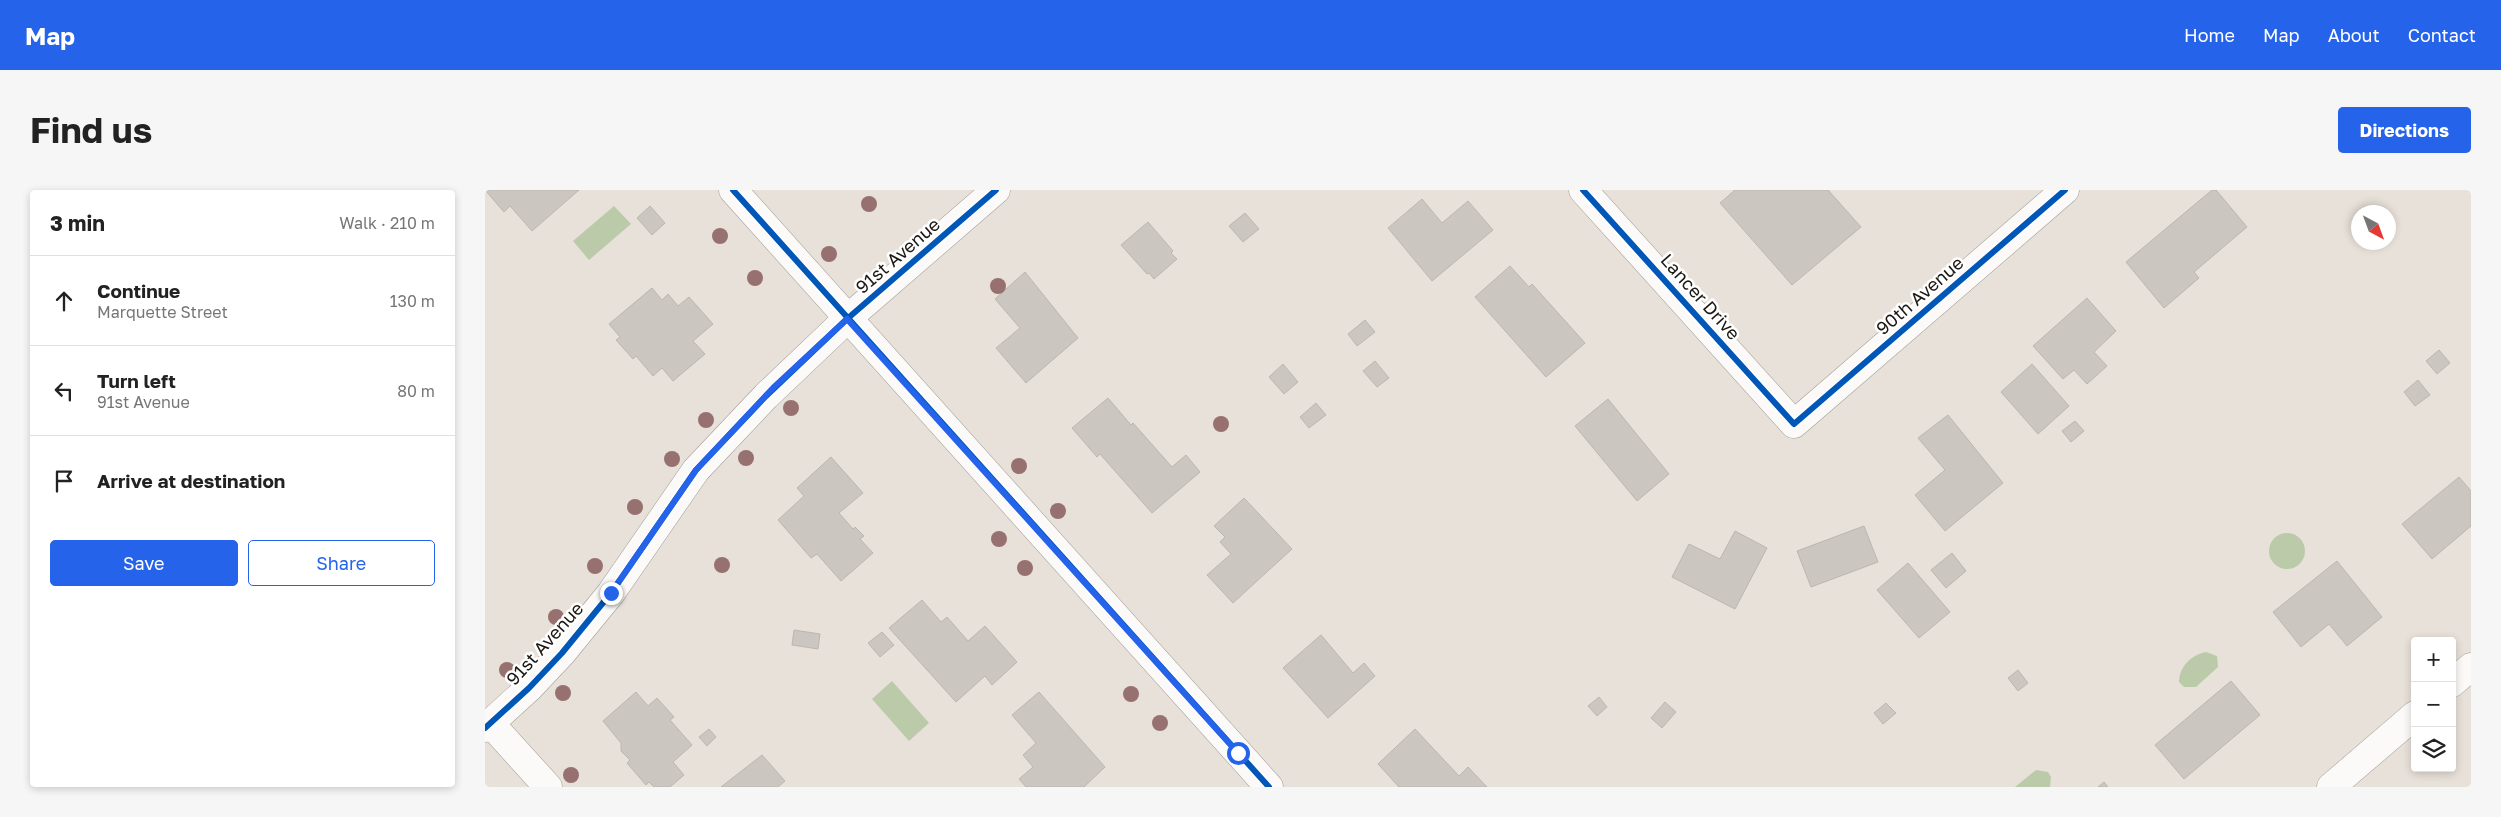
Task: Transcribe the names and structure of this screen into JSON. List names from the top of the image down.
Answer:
{
  "streets": {
    "street": ["91st Avenue", "90th Avenue", "Lancer Drive"]
  },
  "crossings": [
    ["90th Avenue", "Lancer Drive"]
  ],
  "north": "bottom right",
  "page": {
    "header": "Map",
    "nav": [
      "Home",
      "Map",
      "About",
      "Contact"
    ],
    "buttons": [
      "Directions",
      ["Save", "Share"]
    ],
    "title": "Find us",
    "heading": ["3 min", "Walk · 210 m"],
    "list": [
      ["Continue", "Marquette Street", "130 m"],
      ["Turn left", "91st Avenue", "80 m"],
      "Arrive at destination"
    ],
    "map_buttons": ["+", "−"]
  }
}
